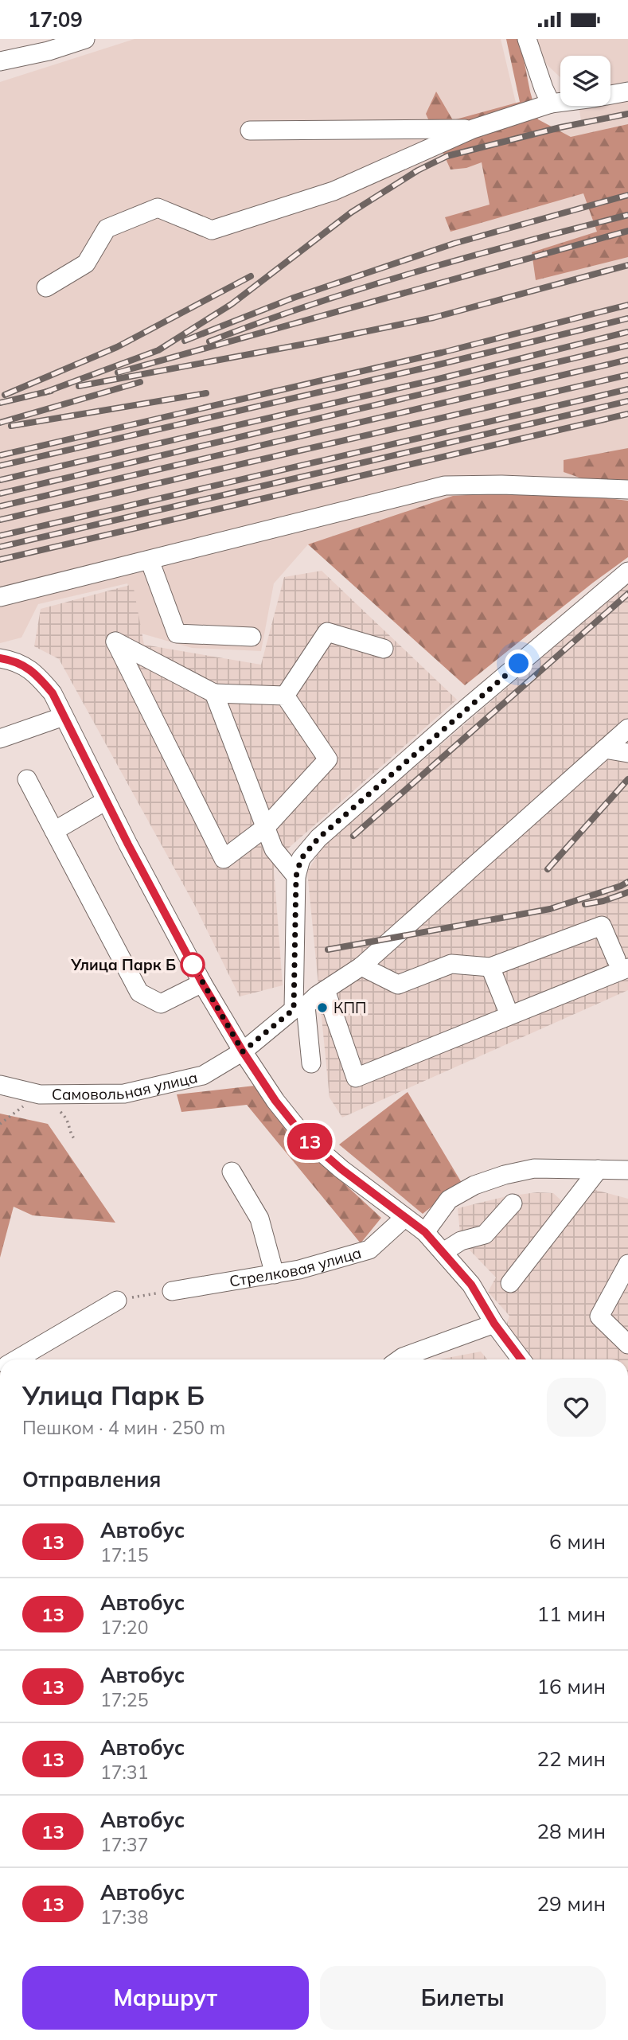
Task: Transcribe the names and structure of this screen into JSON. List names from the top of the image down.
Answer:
{
  "streets": {
    "street": ["Самовольная улица", "Стрелковая улица"]
  },
  "places": ["Улица Парк Б", "КПП"],
  "lines": ["bus line 13"],
  "page": {
    "status": "17:09",
    "on_map": "13",
    "heading": [
      ["Улица Парк Б", "Пешком · 4 мин · 250 m"],
      "Отправления"
    ],
    "list": [
      {
        "mark": "13",
        "name": "Автобус",
        "note": "17:15",
        "value": "6 мин"
      },
      {
        "mark": "13",
        "name": "Автобус",
        "note": "17:20",
        "value": "11 мин"
      },
      {
        "mark": "13",
        "name": "Автобус",
        "note": "17:25",
        "value": "16 мин"
      },
      {
        "mark": "13",
        "name": "Автобус",
        "note": "17:31",
        "value": "22 мин"
      },
      {
        "mark": "13",
        "name": "Автобус",
        "note": "17:37",
        "value": "28 мин"
      },
      {
        "mark": "13",
        "name": "Автобус",
        "note": "17:38",
        "value": "29 мин"
      }
    ],
    "buttons": ["Маршрут", "Билеты"]
  }
}
